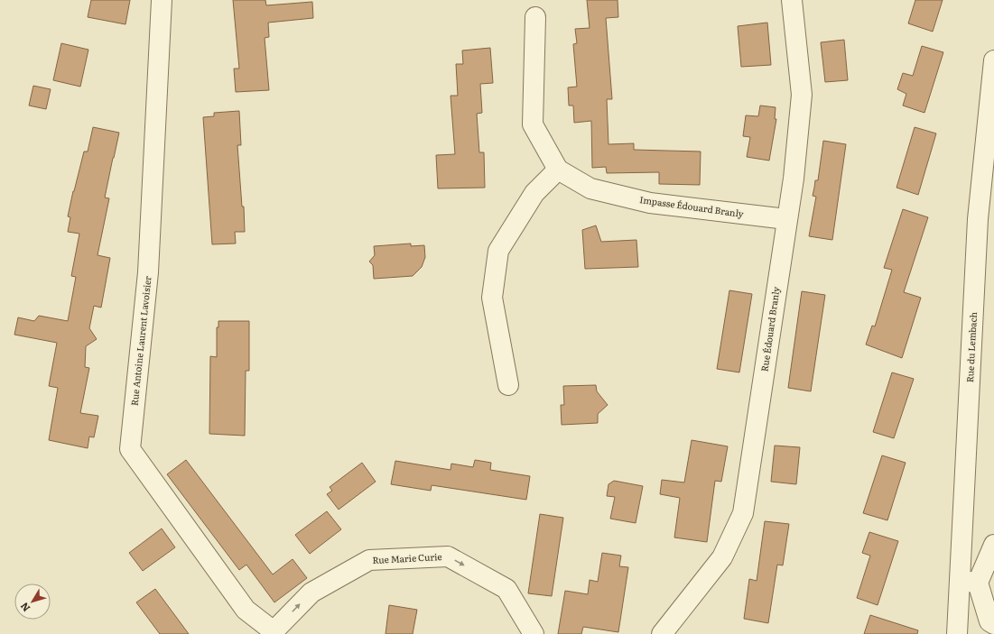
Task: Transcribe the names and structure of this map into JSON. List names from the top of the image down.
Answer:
{
  "streets": {
    "street": [
      "Impasse Édouard Branly",
      "Rue Édouard Branly",
      "Rue Antoine Laurent Lavoisier",
      "Rue du Lembach",
      "Rue Marie Curie"
    ]
  },
  "crossings": [
    ["Impasse Édouard Branly", "Rue Édouard Branly"],
    ["Rue Antoine Laurent Lavoisier", "Rue Marie Curie"]
  ],
  "one_way": ["Rue Marie Curie"],
  "north": "bottom left"
}
